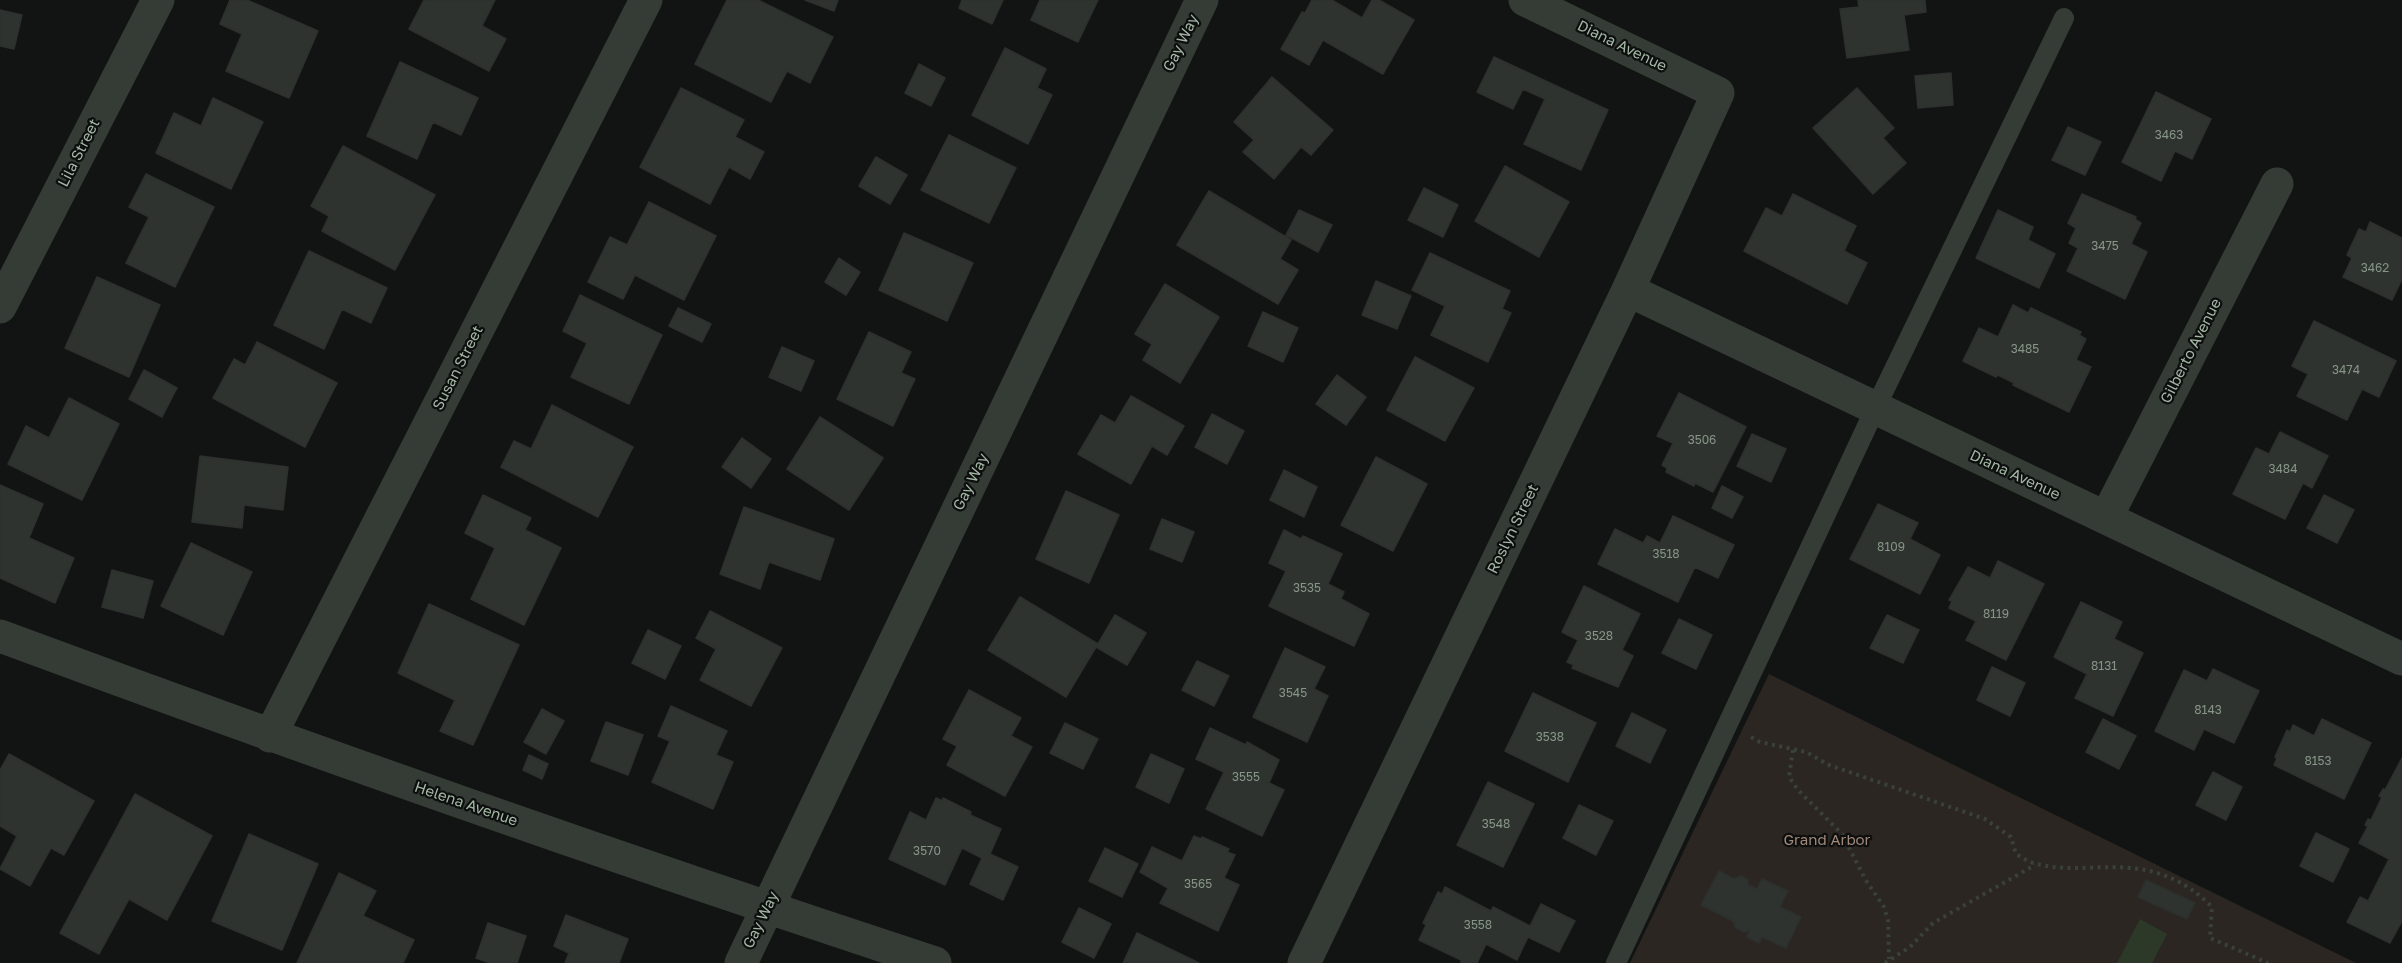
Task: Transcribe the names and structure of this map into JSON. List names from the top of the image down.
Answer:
{
  "streets": {
    "street": [
      "Gay Way",
      "Diana Avenue",
      "Lila Street",
      "Gilberto Avenue",
      "Susan Street",
      "Roslyn Street",
      "Helena Avenue"
    ]
  },
  "crossings": [
    ["Gay Way", "Helena Avenue"],
    ["Diana Avenue", "Gilberto Avenue"],
    ["Diana Avenue", "Roslyn Street"],
    ["Susan Street", "Helena Avenue"]
  ],
  "parks": ["Grand Arbor"],
  "house_numbers": [
    "3463",
    "3475",
    "3462",
    "3485",
    "3474",
    "3506",
    "3484",
    "8109",
    "3518",
    "3535",
    "8119",
    "3528",
    "8131",
    "3545",
    "8143",
    "3538",
    "8153",
    "3555",
    "3548",
    "3570",
    "3565",
    "3558"
  ]
}
